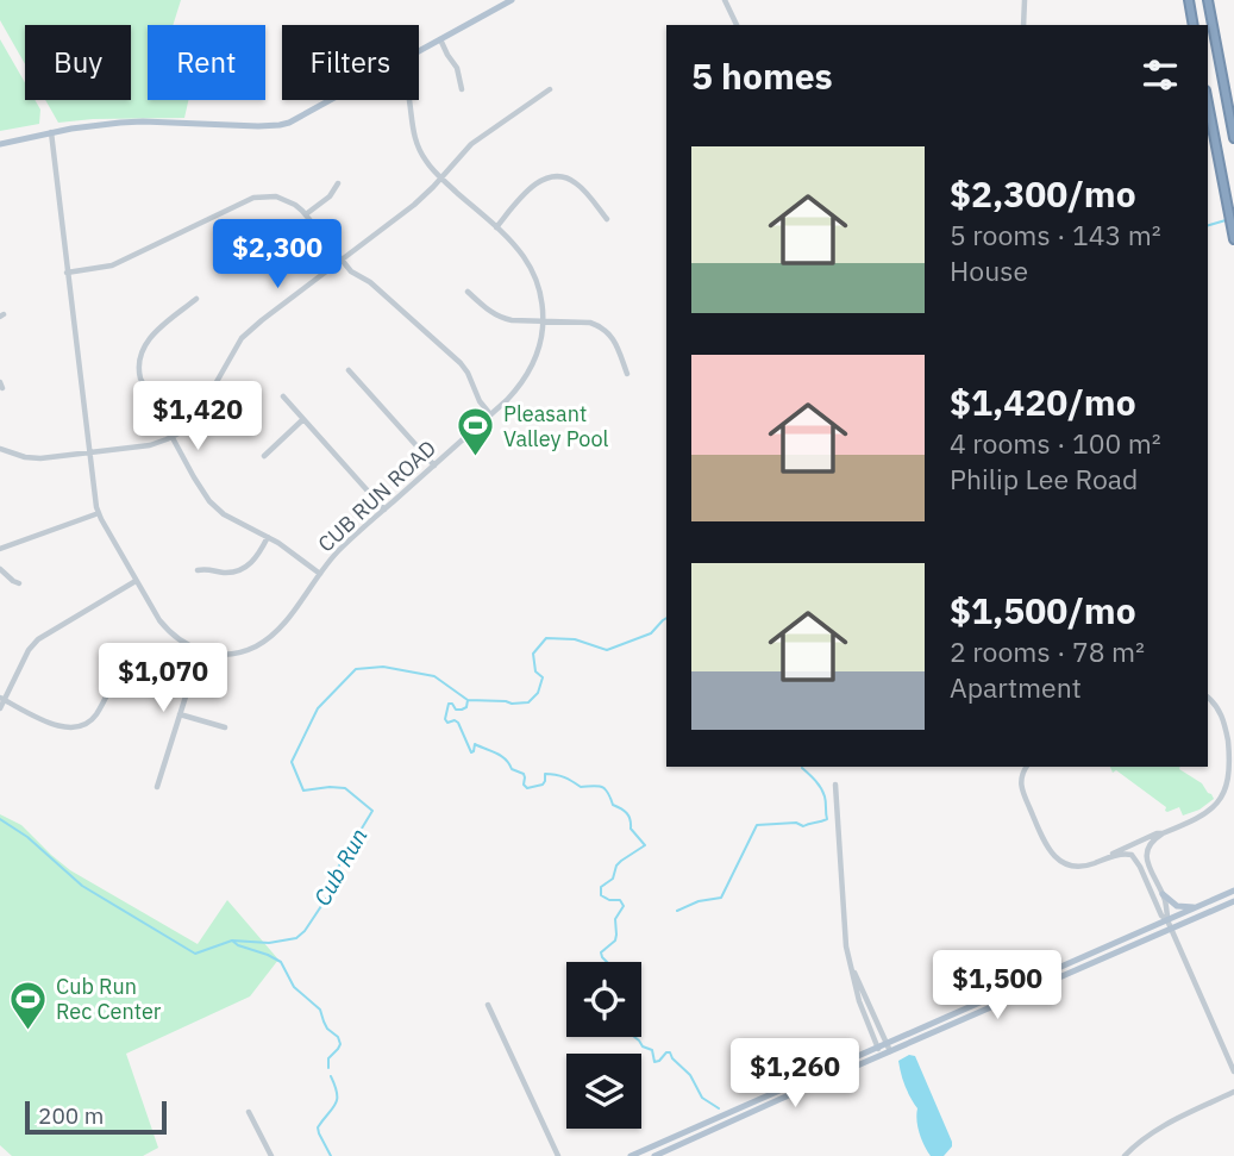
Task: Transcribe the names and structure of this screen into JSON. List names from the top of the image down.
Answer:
{
  "streets": {
    "street": ["CUB RUN ROAD"]
  },
  "water": ["Cub Run"],
  "places": {
    "sports": ["Pleasant Valley Pool", "Cub Run Rec Center"]
  },
  "scale_bar": "200 m",
  "page": {
    "chip": ["Buy", "Rent", "Filters"],
    "heading": "5 homes",
    "list": [
      {
        "name": "$2,300/mo",
        "note": "5 rooms · 143 m² · House"
      },
      {
        "name": "$1,420/mo",
        "note": "4 rooms · 100 m² · Philip Lee Road"
      },
      {
        "name": "$1,500/mo",
        "note": "2 rooms · 78 m² · Apartment"
      }
    ],
    "price": [
      "$2,300",
      "$1,420",
      "$1,070",
      "$1,500",
      "$1,260"
    ],
    "scale": "200 m"
  }
}
